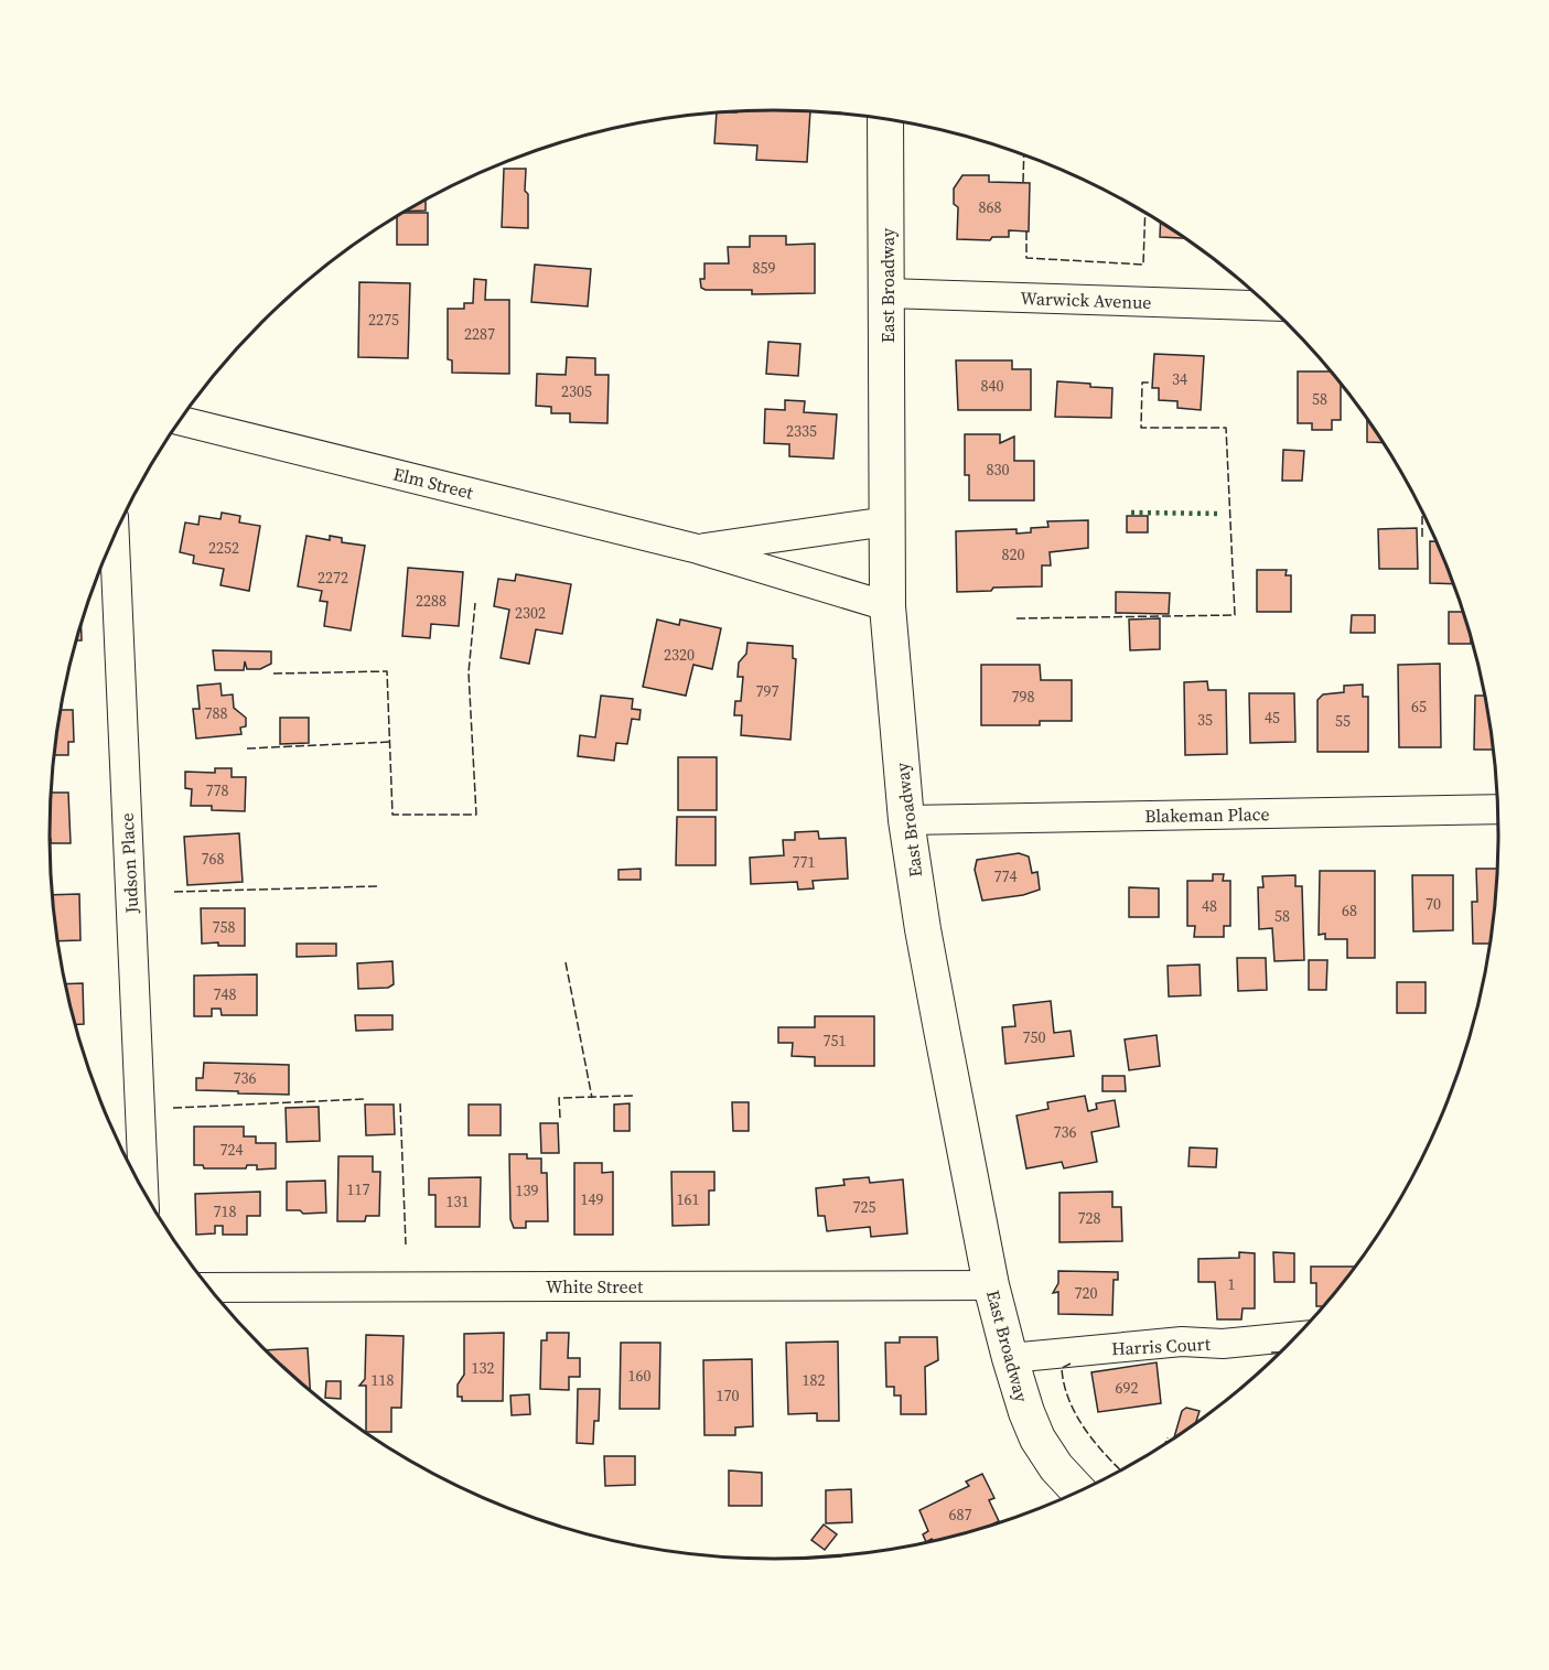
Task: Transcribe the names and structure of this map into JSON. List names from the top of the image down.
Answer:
{
  "streets": {
    "street": [
      "East Broadway",
      "Warwick Avenue",
      "Elm Street",
      "Blakeman Place",
      "Judson Place",
      "White Street",
      "Harris Court"
    ]
  },
  "crossings": [
    ["East Broadway", "Warwick Avenue"],
    ["East Broadway", "Elm Street"],
    ["East Broadway", "Blakeman Place"],
    ["East Broadway", "White Street"],
    ["East Broadway", "Harris Court"]
  ],
  "house_numbers": [
    "868",
    "859",
    "2275",
    "2287",
    "34",
    "840",
    "2305",
    "58",
    "2335",
    "830",
    "2252",
    "820",
    "2272",
    "2288",
    "2302",
    "2320",
    "797",
    "798",
    "65",
    "788",
    "45",
    "35",
    "55",
    "778",
    "768",
    "771",
    "774",
    "70",
    "48",
    "68",
    "58",
    "758",
    "748",
    "750",
    "751",
    "736",
    "736",
    "724",
    "117",
    "139",
    "149",
    "161",
    "131",
    "725",
    "718",
    "728",
    "1",
    "720",
    "132",
    "160",
    "118",
    "182",
    "692",
    "170",
    "687"
  ]
}
